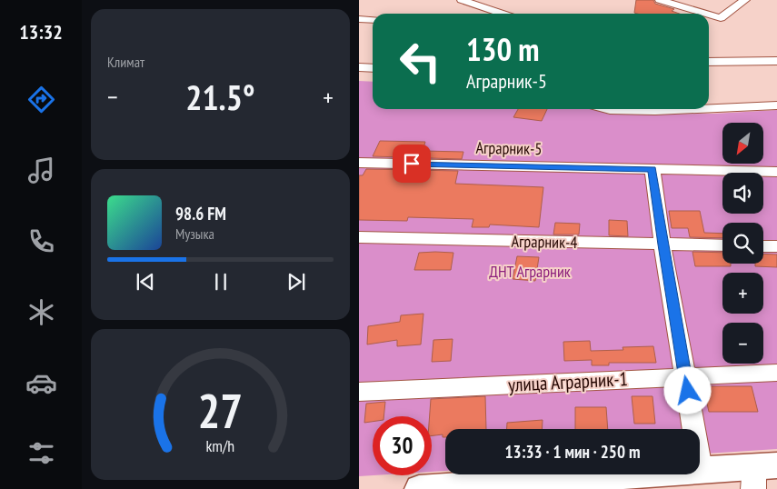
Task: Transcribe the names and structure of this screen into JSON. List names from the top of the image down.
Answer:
{
  "streets": {
    "street": ["Аграрник-5", "Аграрник-4", "улица Аграрник-1"]
  },
  "parks": ["ДНТ Аграрник"],
  "north": "bottom left",
  "page": {
    "tabs": "13:32",
    "tile": "Климат",
    "turn": ["130 m", "Аграрник-5"],
    "heat": ["−", "21.5°", "+"],
    "map_buttons": ["+", "−"],
    "song": ["98.6 FM", "Музыка"],
    "limit": "30",
    "trip": "13:33 · 1 мин · 250 m",
    "gauge": ["27", "km/h"]
  }
}
